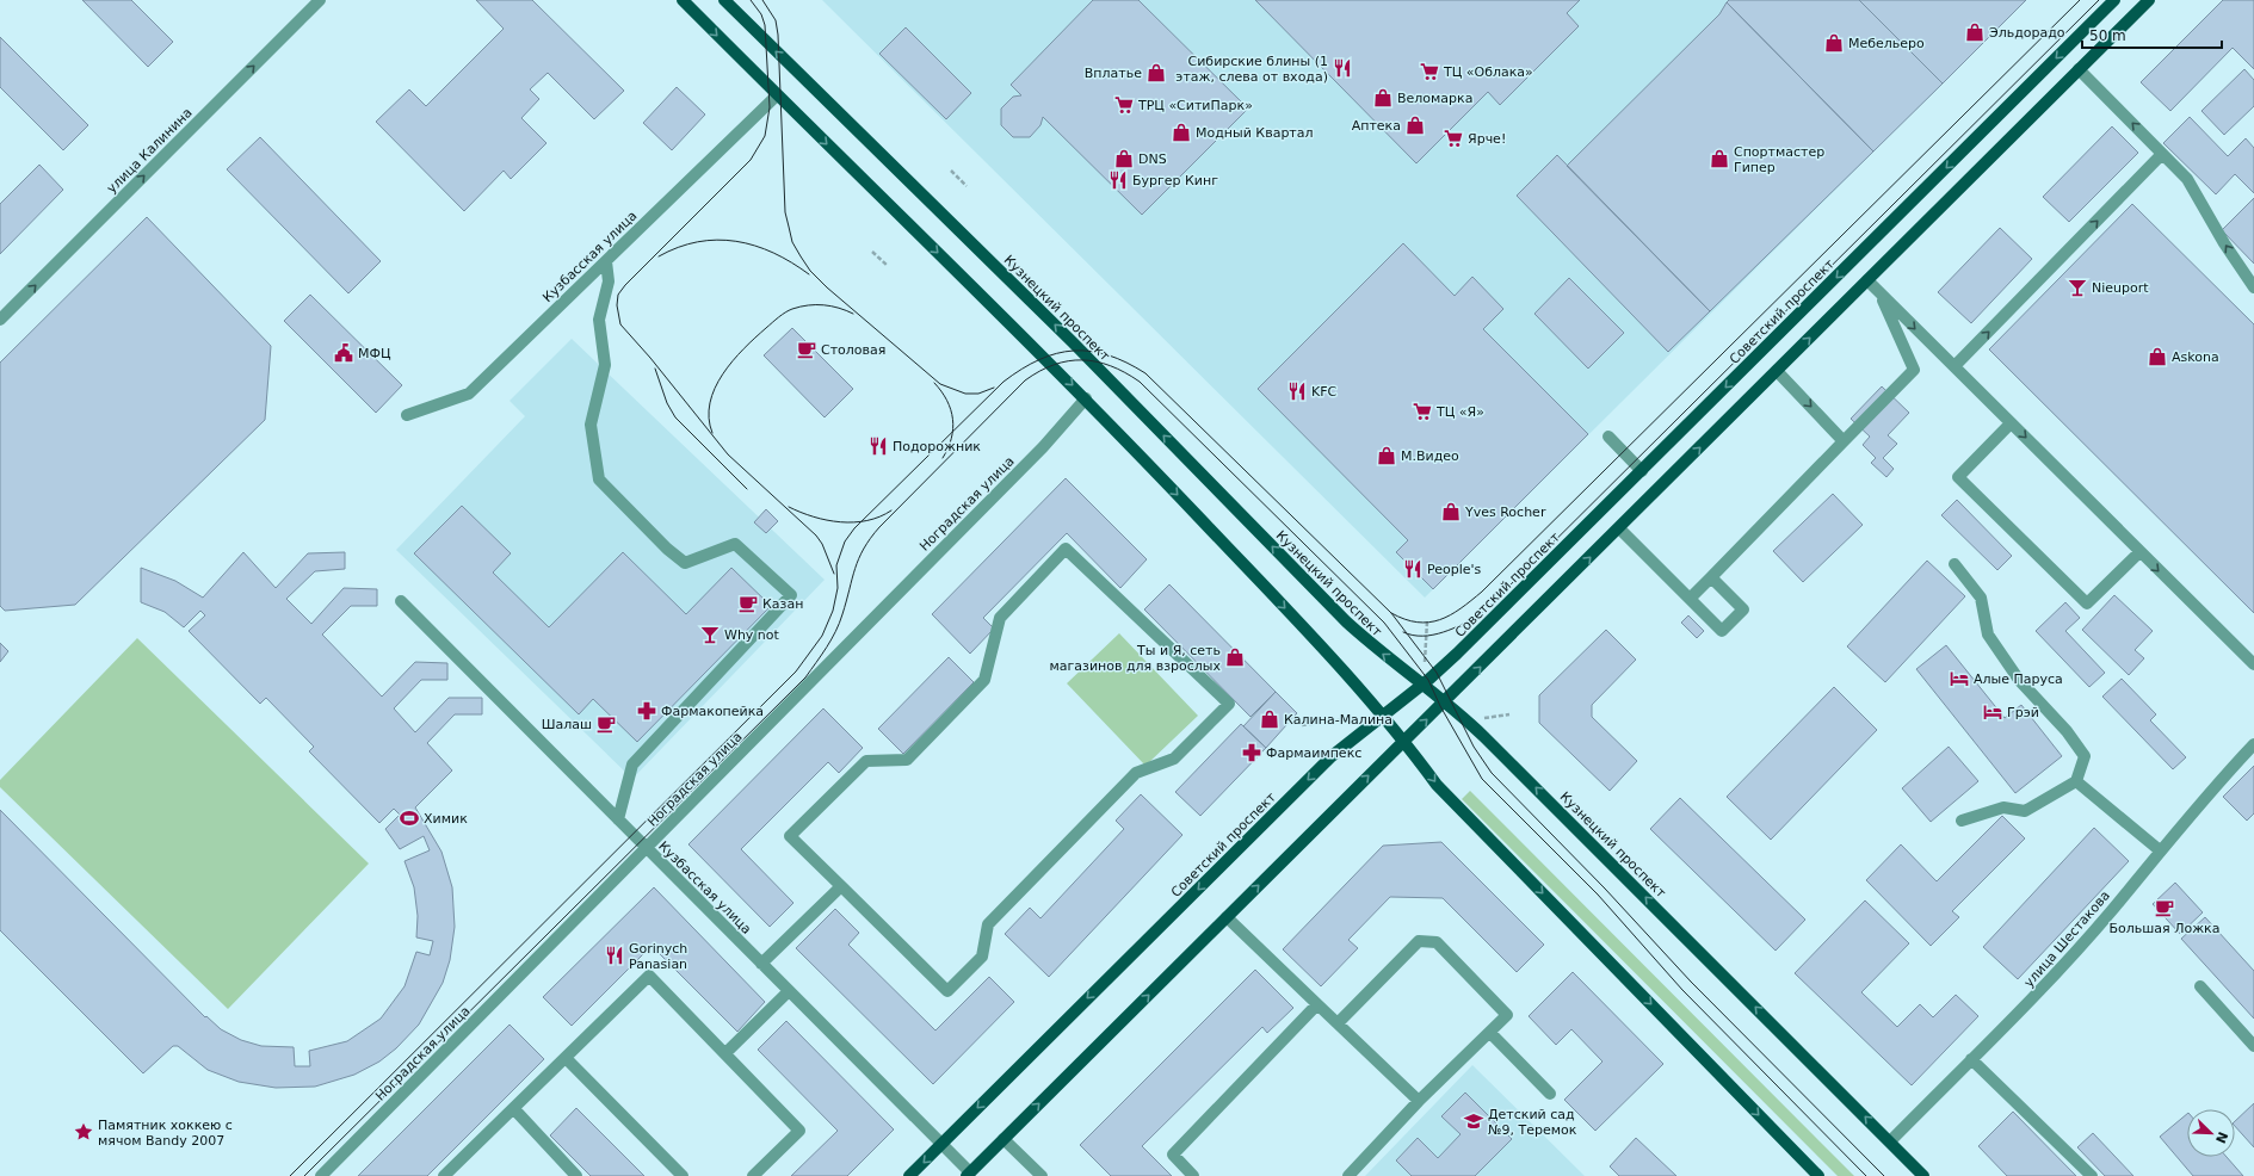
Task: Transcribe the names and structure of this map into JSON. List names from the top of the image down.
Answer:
{
  "streets": {
    "main road": ["Кузнецкий проспект", "Советский проспект"],
    "street": [
      "улица Калинина",
      "Кузбасская улица",
      "Ноградская улица",
      "улица Шестакова"
    ]
  },
  "crossings": [
    ["Кузбасская улица", "Советский проспект"],
    ["Кузбасская улица", "Ноградская улица"],
    ["Кузнецкий проспект", "Советский проспект"],
    ["Кузнецкий проспект", "улица Шестакова"]
  ],
  "one_way": ["улица Калинина"],
  "places": {
    "shop": [
      "Эльдорадо",
      "Мебельеро",
      "Вплатье",
      "Веломарка",
      "Аптека",
      "Модный Квартал",
      "DNS",
      "Спортмастер Гипер",
      "Askona",
      "М.Видео",
      "Yves Rocher",
      "Ты и Я, сеть магазинов для взрослых",
      "Калина-Малина"
    ],
    "restaurant": [
      "Сибирские блины (1 этаж, слева от входа)",
      "Бургер Кинг",
      "KFC",
      "Подорожник",
      "People's",
      "Gorinych Panasian"
    ],
    "supermarket": [
      "ТЦ «Облака»",
      "ТРЦ «СитиПарк»",
      "Ярче!",
      "ТЦ «Я»"
    ],
    "bar": ["Nieuport", "Why not"],
    "cafe": [
      "Столовая",
      "Казан",
      "Шалаш",
      "Большая Ложка"
    ],
    "public building": ["МФЦ"],
    "hotel": ["Алые Паруса", "Грэй"],
    "pharmacy": ["Фармакопейка", "Фармаимпекс"],
    "sports": ["Химик"],
    "school or university": ["Детский сад №9, Теремок"],
    "place": ["Памятник хоккею с мячом Bandy 2007"]
  },
  "scale_bar": "50 m",
  "north": "bottom right"
}
